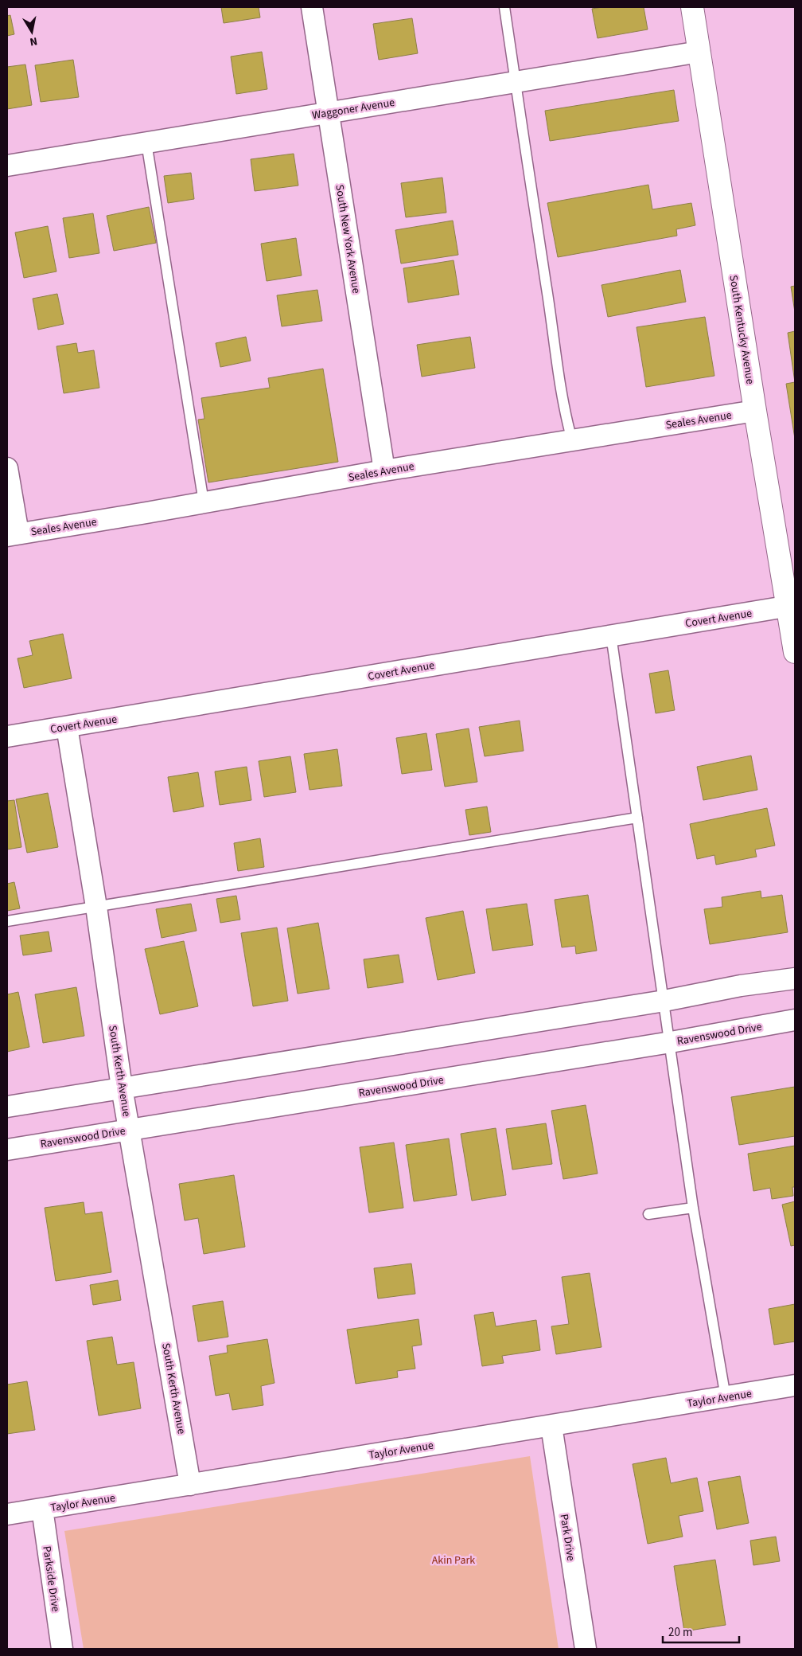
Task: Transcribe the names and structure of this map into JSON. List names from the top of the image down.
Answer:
{
  "streets": {
    "street": [
      "Waggoner Avenue",
      "South New York Avenue",
      "South Kentucky Avenue",
      "Seales Avenue",
      "Covert Avenue",
      "Ravenswood Drive",
      "South Kerth Avenue",
      "Taylor Avenue",
      "Park Drive",
      "Parkside Drive"
    ]
  },
  "crossings": [
    ["Waggoner Avenue", "South New York Avenue"],
    ["Waggoner Avenue", "South Kentucky Avenue"],
    ["South New York Avenue", "Seales Avenue"],
    ["South Kentucky Avenue", "Seales Avenue"],
    ["South Kentucky Avenue", "Covert Avenue"],
    ["Covert Avenue", "South Kerth Avenue"],
    ["Ravenswood Drive", "South Kerth Avenue"],
    ["South Kerth Avenue", "Taylor Avenue"],
    ["Taylor Avenue", "Park Drive"],
    ["Taylor Avenue", "Parkside Drive"]
  ],
  "parks": ["Akin Park"],
  "scale_bar": "20 m",
  "north": "bottom"
}
